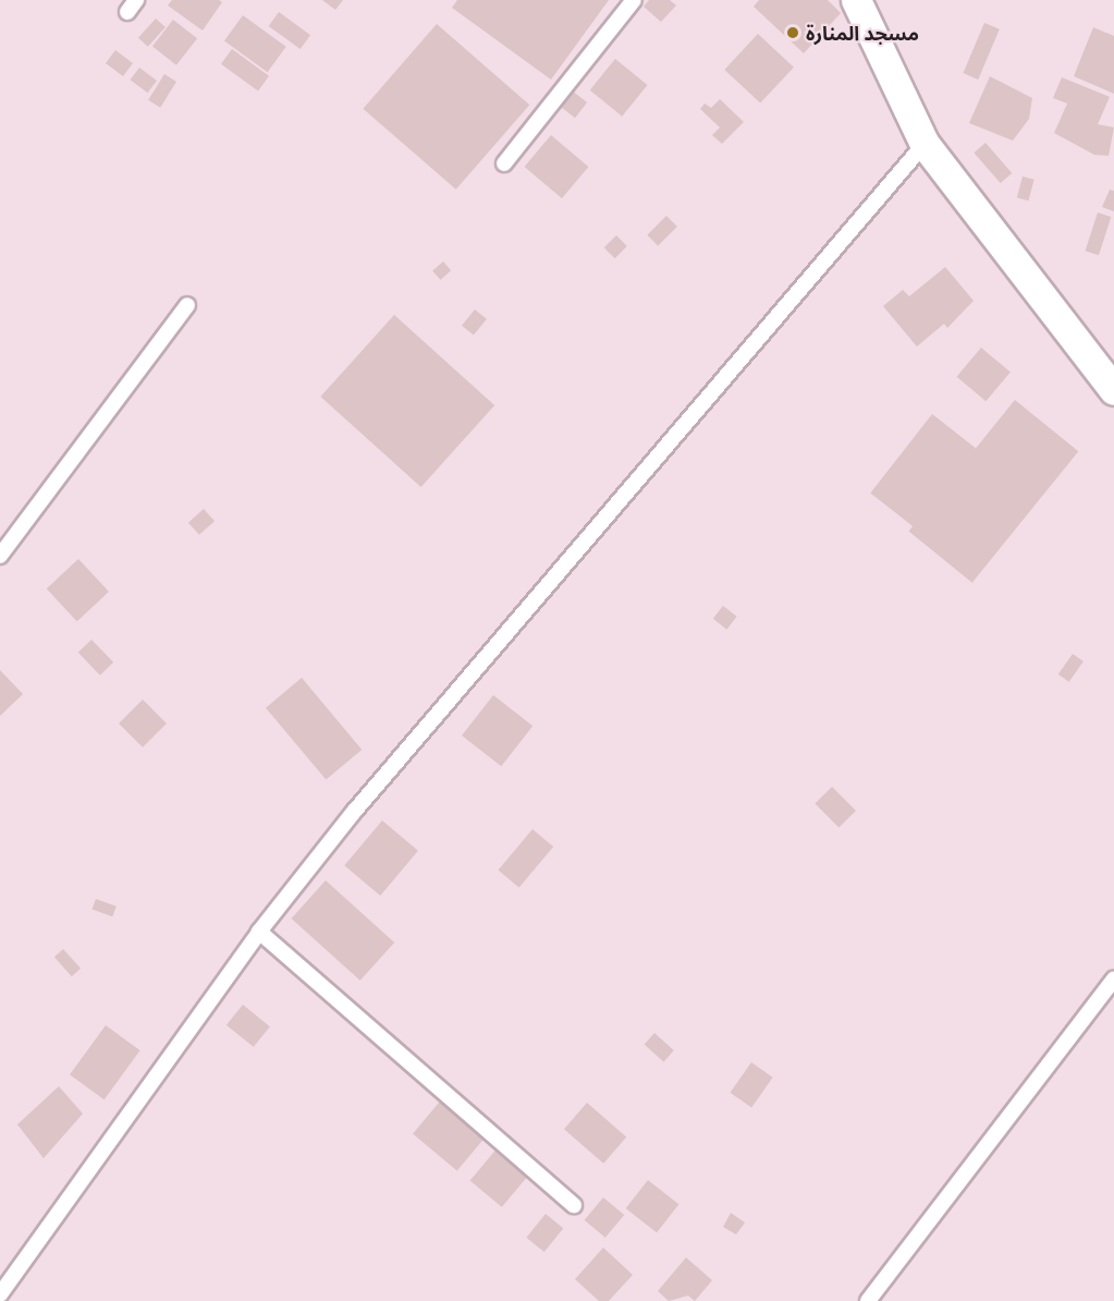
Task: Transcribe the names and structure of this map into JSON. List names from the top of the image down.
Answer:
{
  "places": ["مسجد المنارة"]
}
